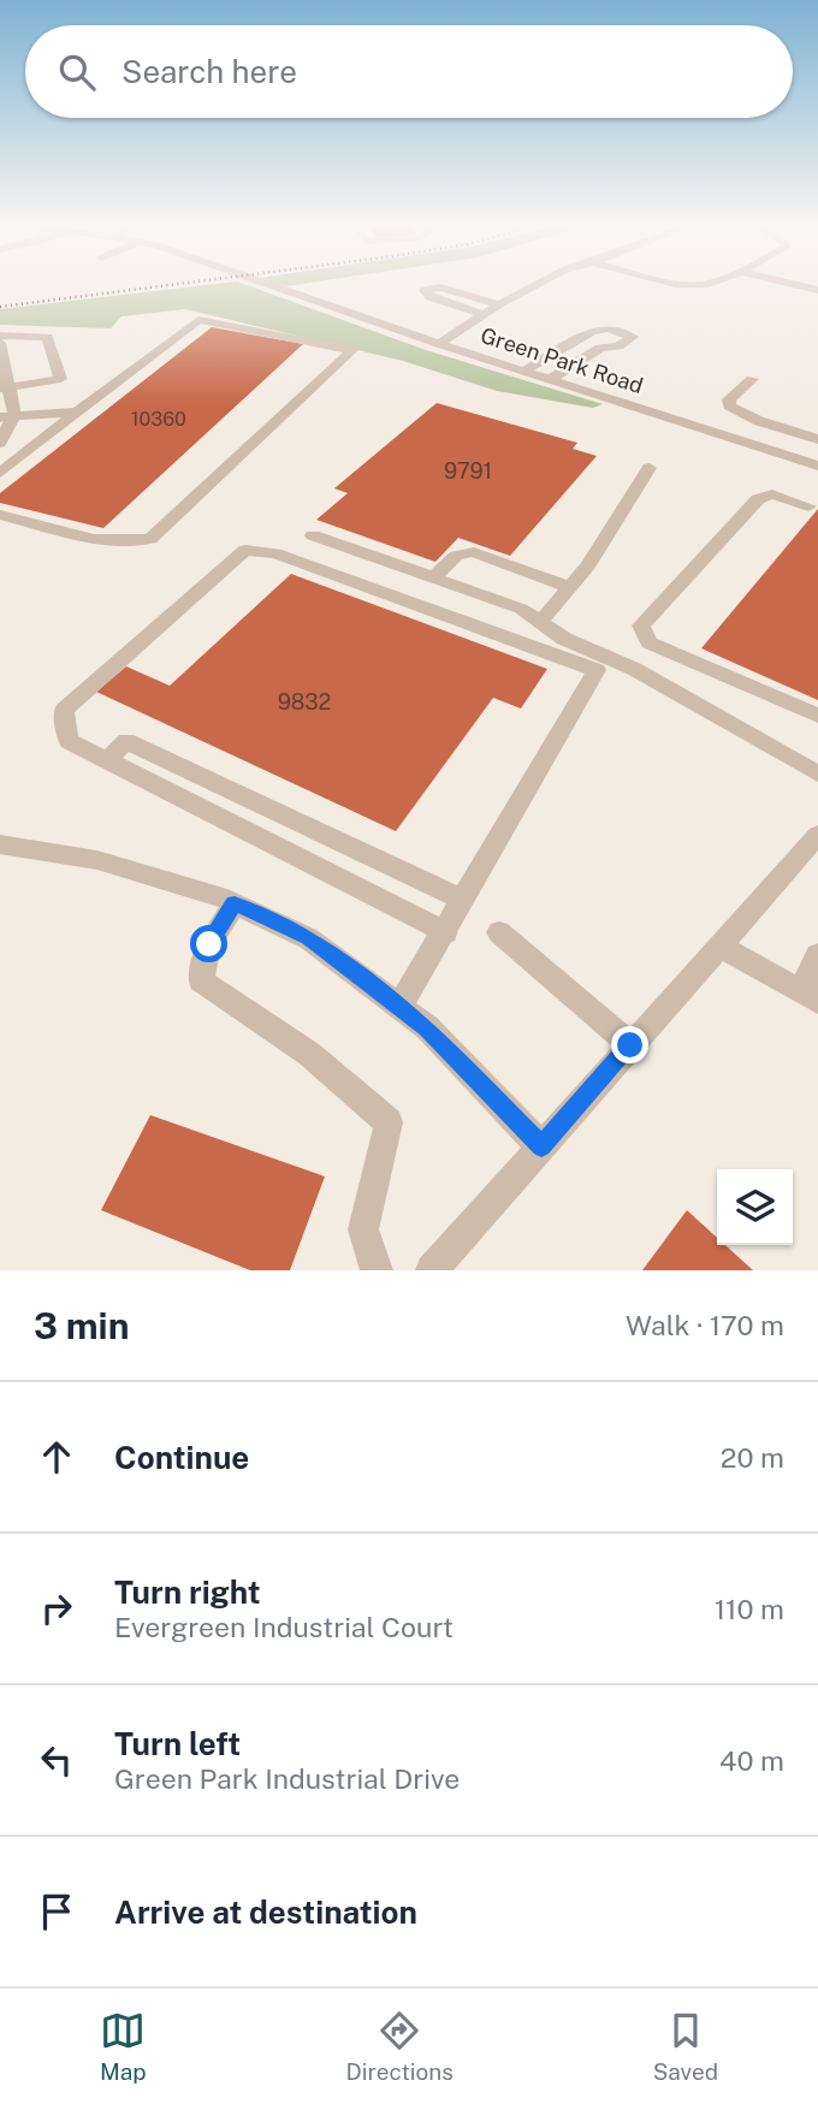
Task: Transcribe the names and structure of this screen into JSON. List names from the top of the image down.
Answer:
{
  "streets": {
    "street": ["Green Park Road"]
  },
  "house_numbers": ["10360", "9791", "9832"],
  "page": {
    "search": "Search here",
    "heading": ["3 min", "Walk · 170 m"],
    "list": [
      ["Continue", "20 m"],
      ["Turn right", "Evergreen Industrial Court", "110 m"],
      ["Turn left", "Green Park Industrial Drive", "40 m"],
      "Arrive at destination"
    ],
    "nav": ["Map", "Directions", "Saved"]
  }
}
